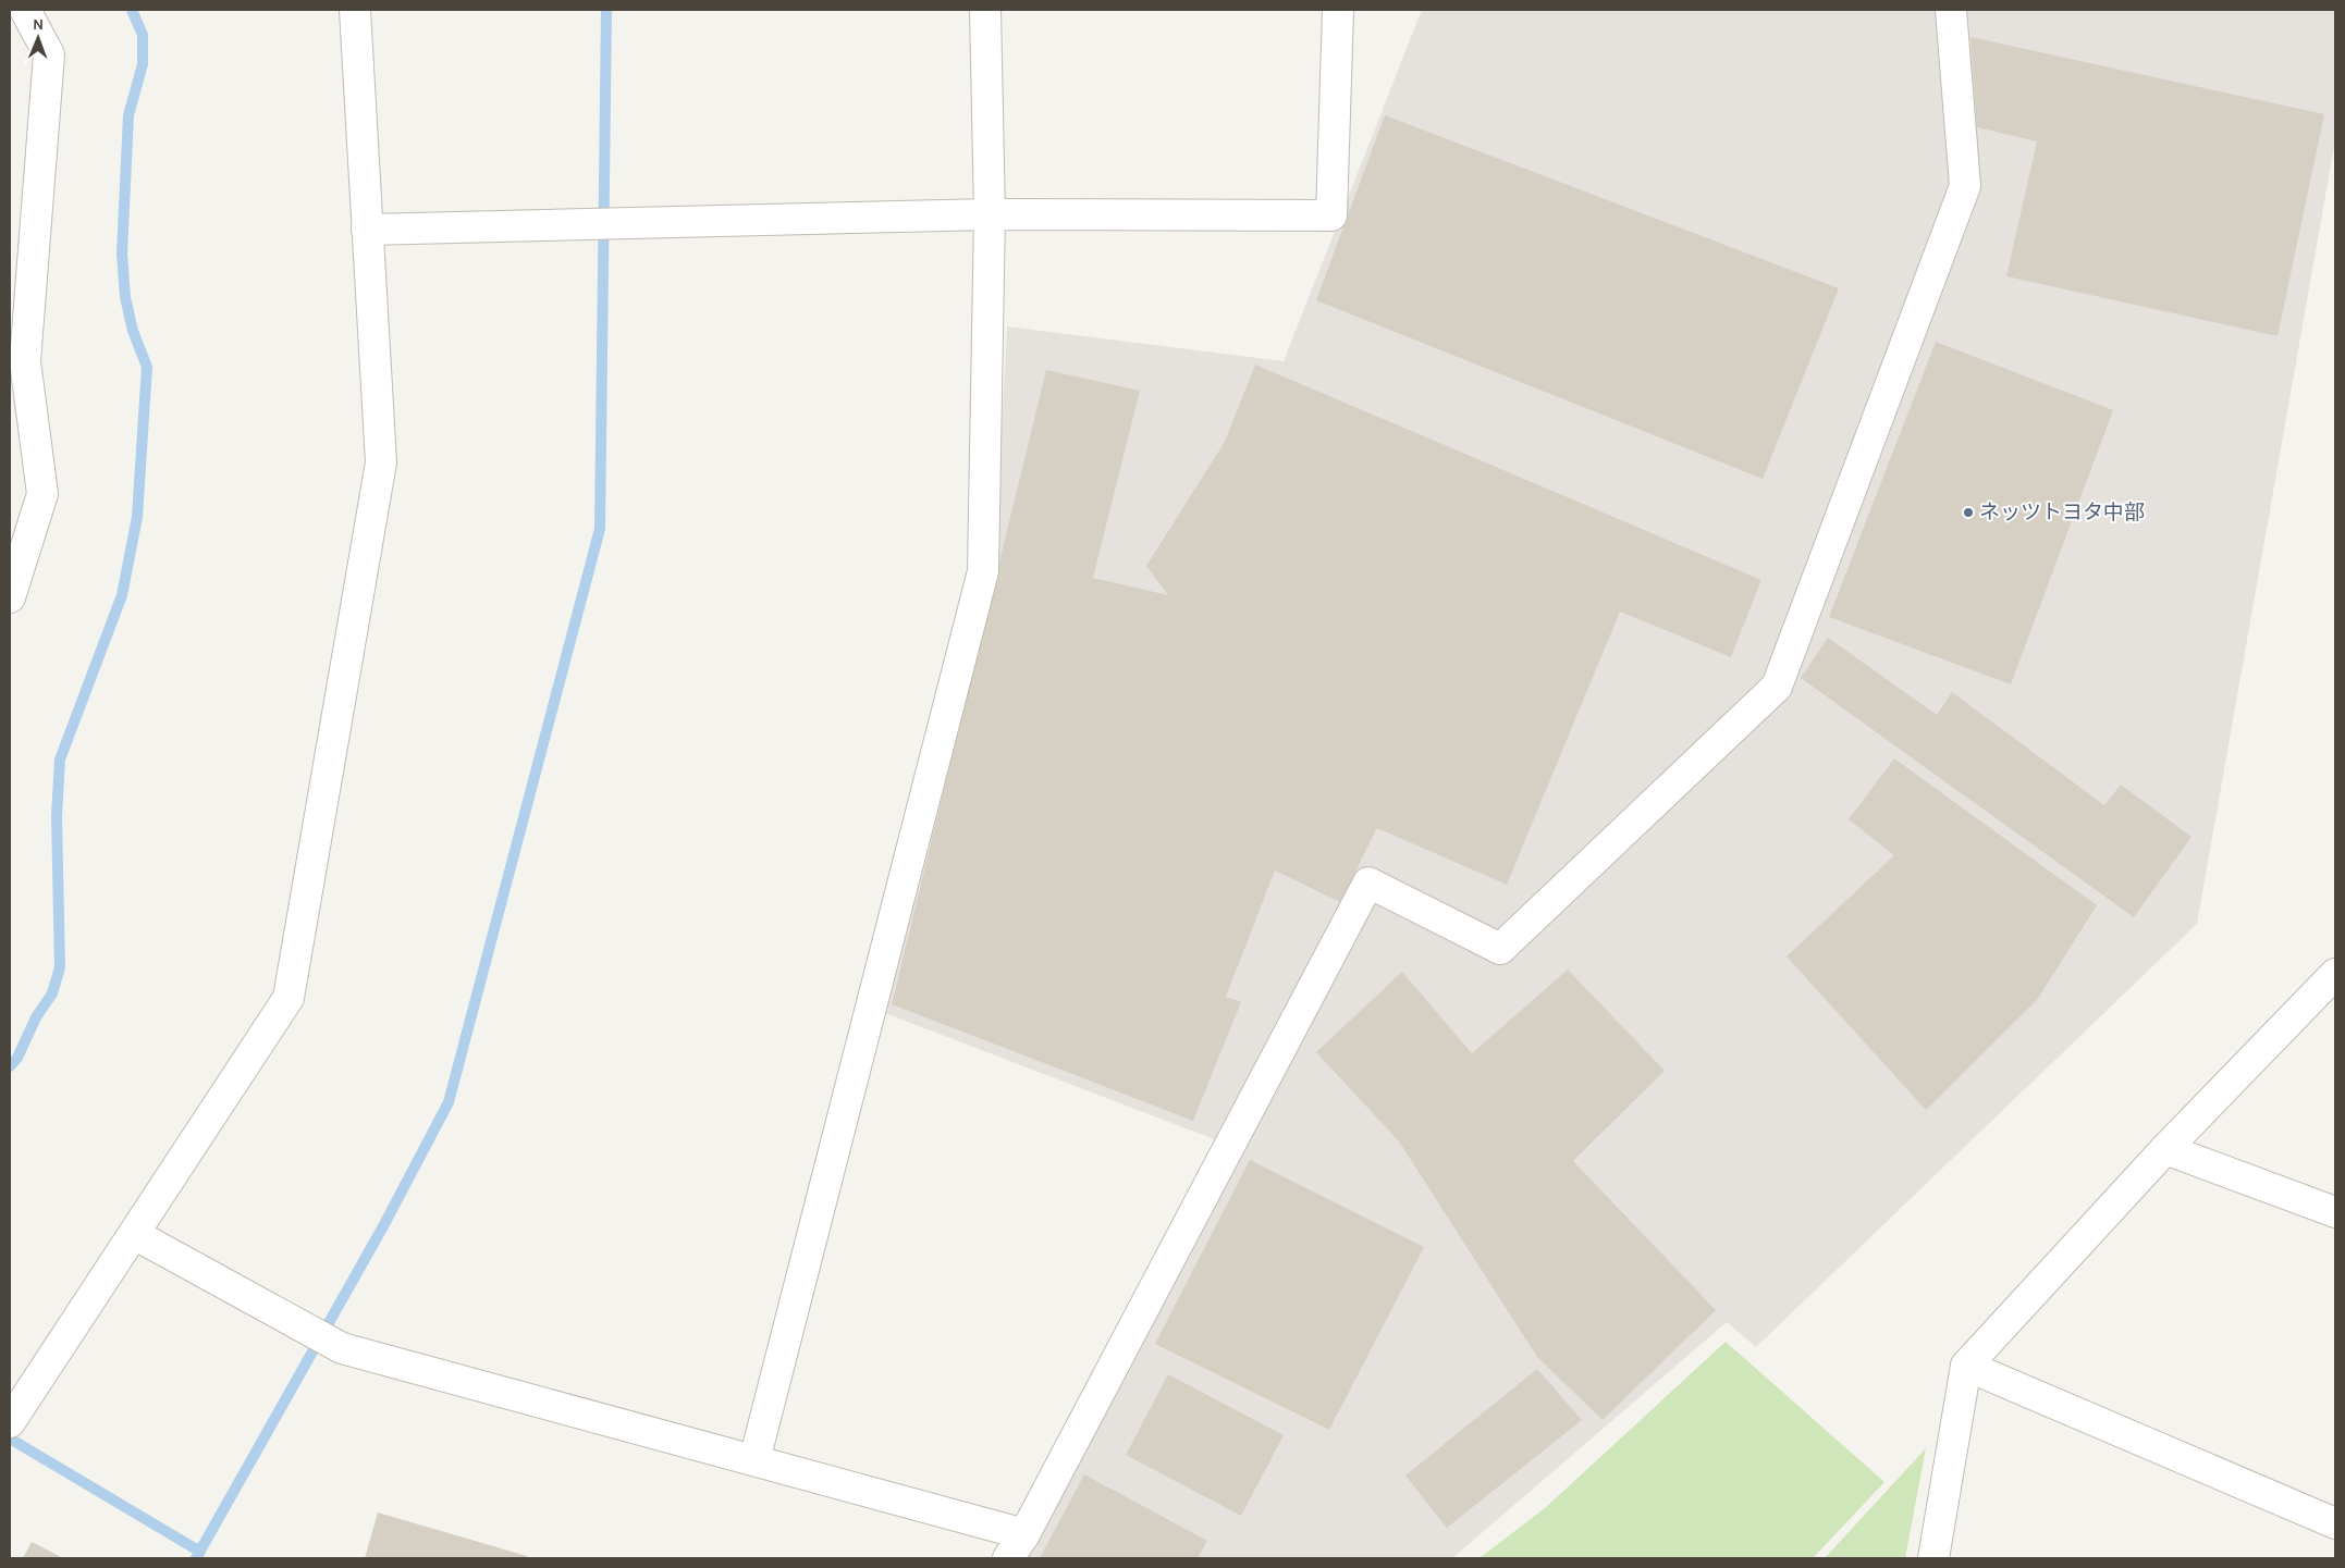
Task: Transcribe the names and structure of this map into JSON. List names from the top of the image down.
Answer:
{
  "places": ["ネッツトヨタ中部"],
  "north": "top"
}
